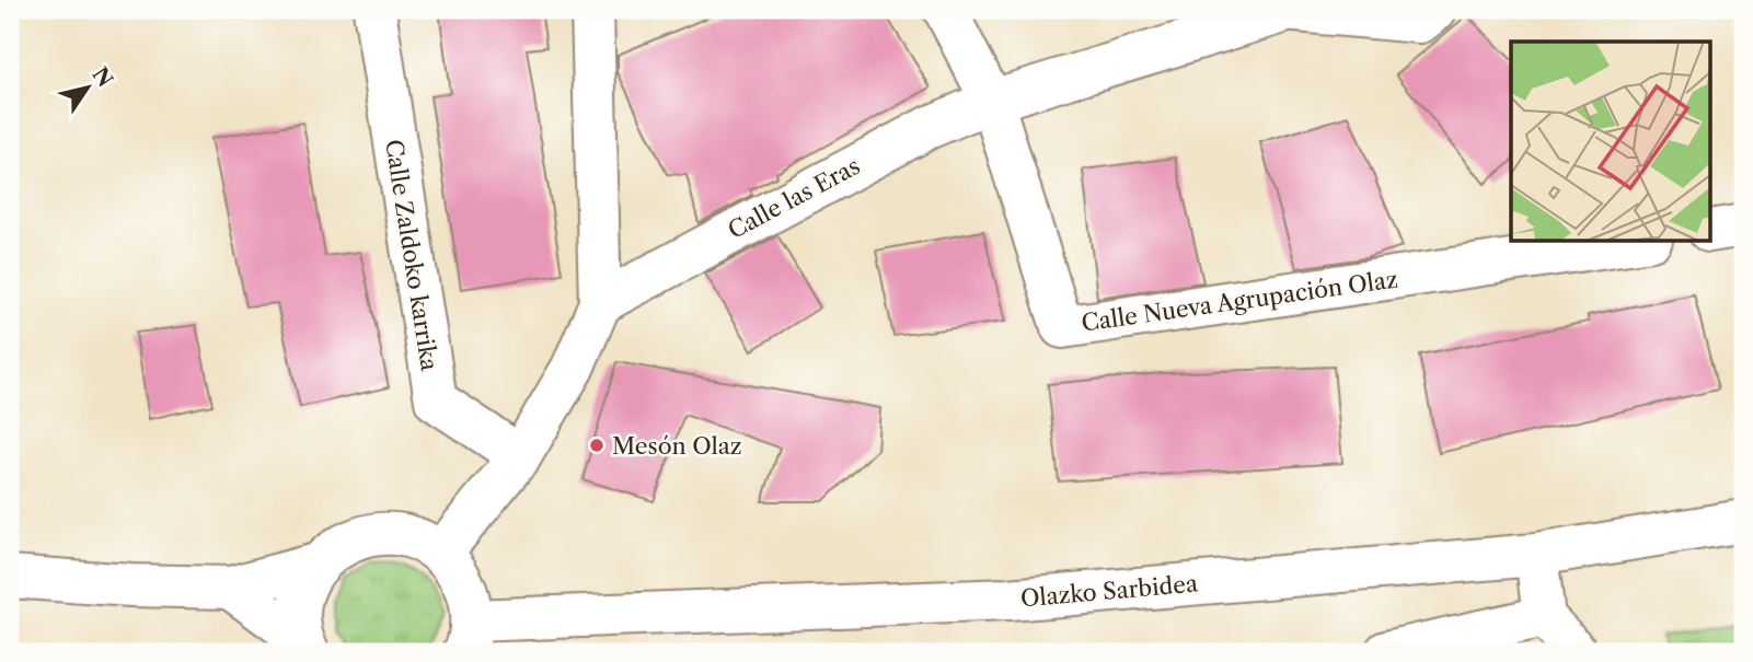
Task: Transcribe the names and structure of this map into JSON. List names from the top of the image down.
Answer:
{
  "streets": {
    "street": [
      "Calle las Eras",
      "Calle Zaldoko karrika",
      "Calle Nueva Agrupación Olaz",
      "Olazko Sarbidea"
    ]
  },
  "crossings": [
    ["Calle las Eras", "Calle Nueva Agrupación Olaz"]
  ],
  "places": ["Mesón Olaz"],
  "north": "top right"
}
